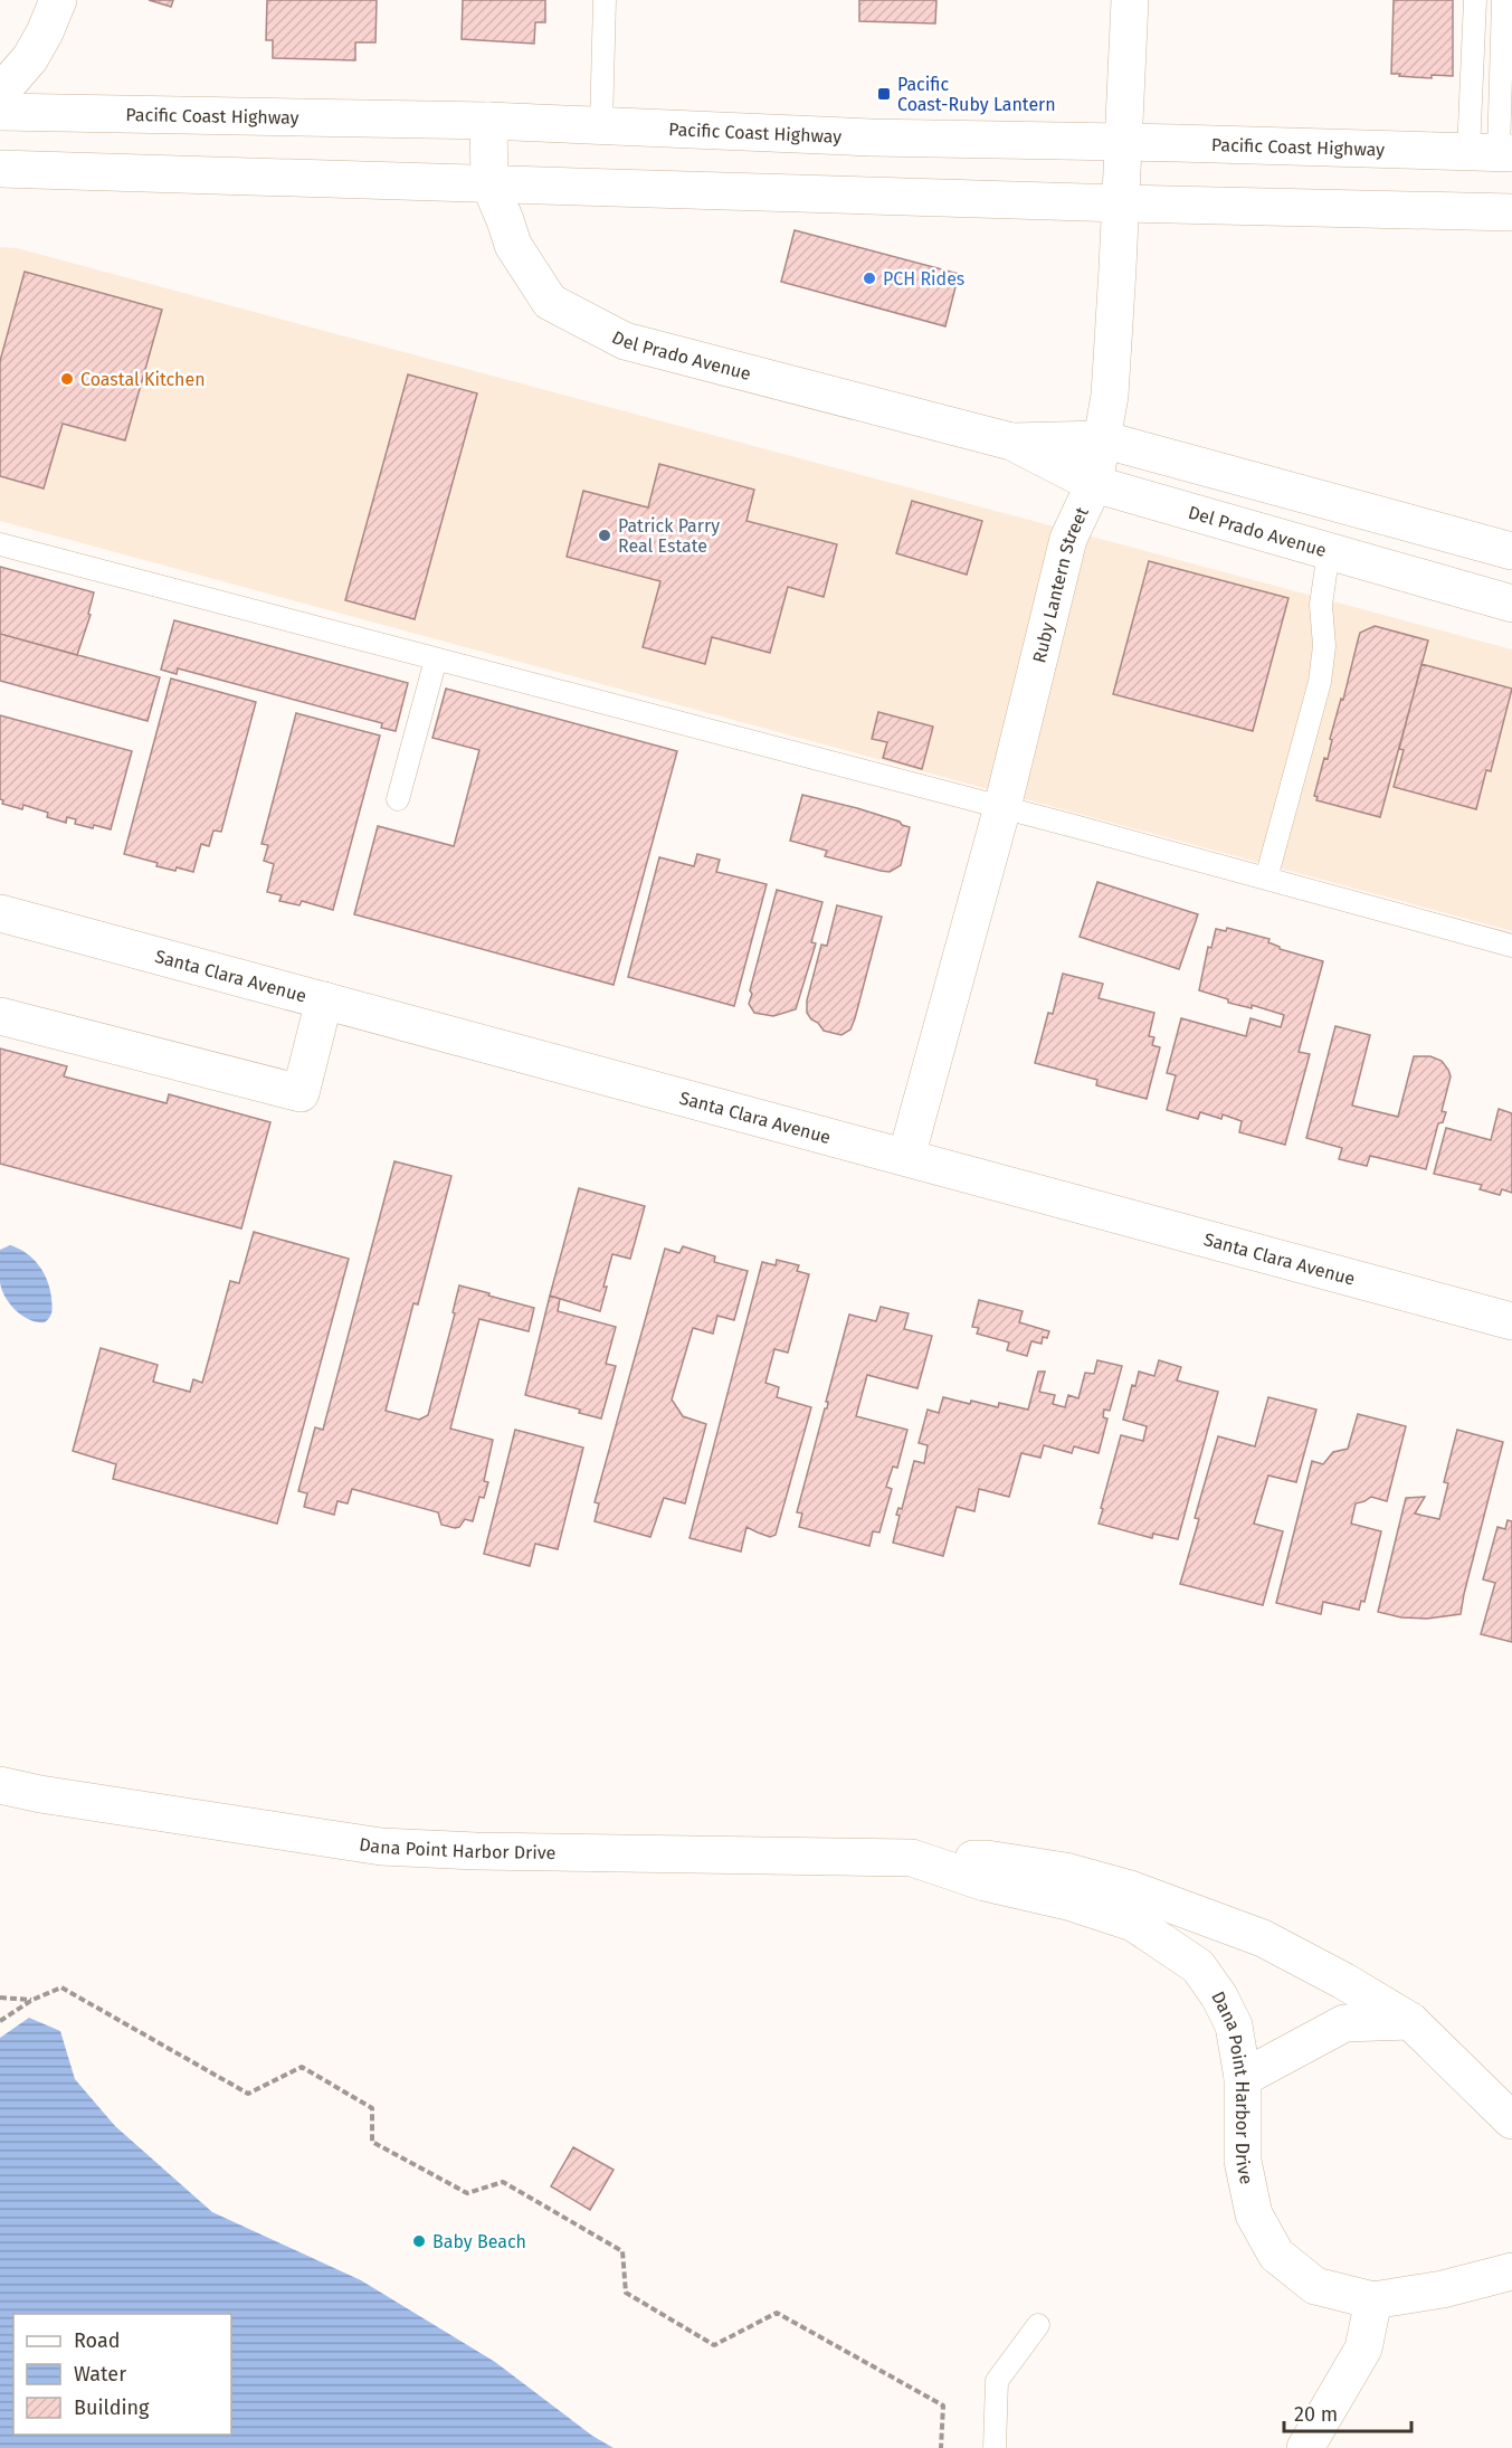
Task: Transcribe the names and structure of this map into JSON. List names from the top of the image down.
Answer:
{
  "streets": {
    "main road": [
      "Pacific Coast Highway",
      "Del Prado Avenue",
      "Ruby Lantern Street",
      "Santa Clara Avenue",
      "Dana Point Harbor Drive"
    ]
  },
  "crossings": [
    ["Pacific Coast Highway", "Del Prado Avenue"],
    ["Pacific Coast Highway", "Ruby Lantern Street"],
    ["Del Prado Avenue", "Ruby Lantern Street"],
    ["Ruby Lantern Street", "Santa Clara Avenue"]
  ],
  "places": {
    "transit": ["Pacific Coast-Ruby Lantern"],
    "other": [
      "PCH Rides",
      "Coastal Kitchen",
      "Patrick Parry Real Estate",
      "Baby Beach"
    ]
  },
  "legend": ["Road", "Water", "Building"],
  "scale_bar": "20 m"
}
